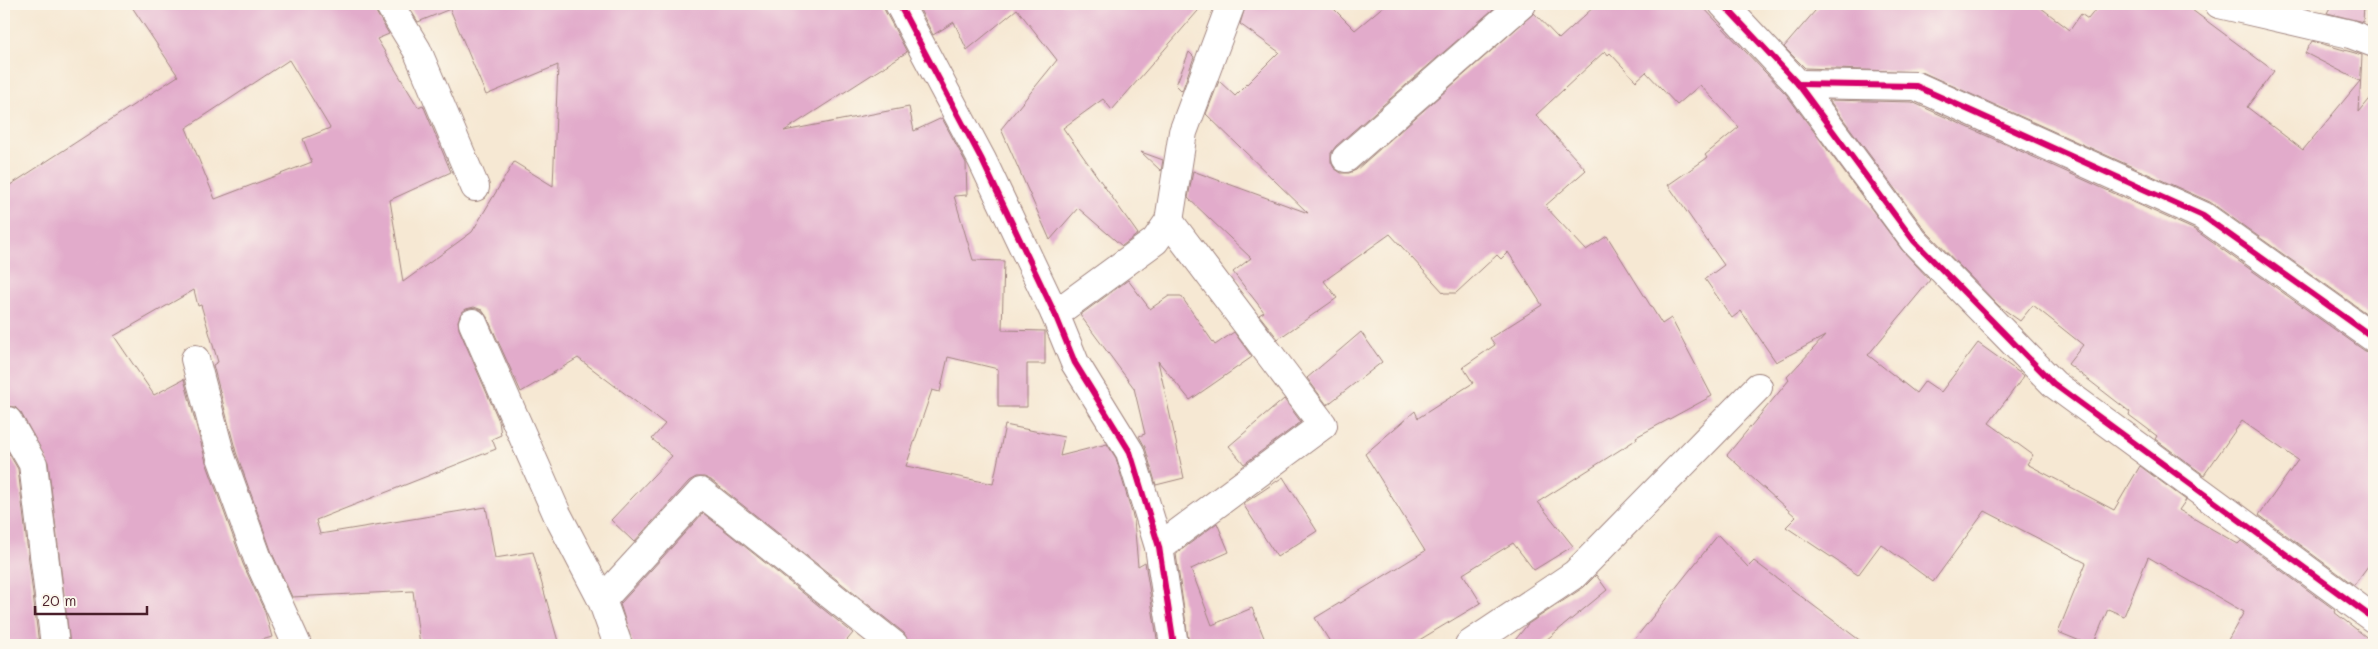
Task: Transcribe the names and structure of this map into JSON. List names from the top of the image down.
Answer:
{
  "scale_bar": "20 m"
}
